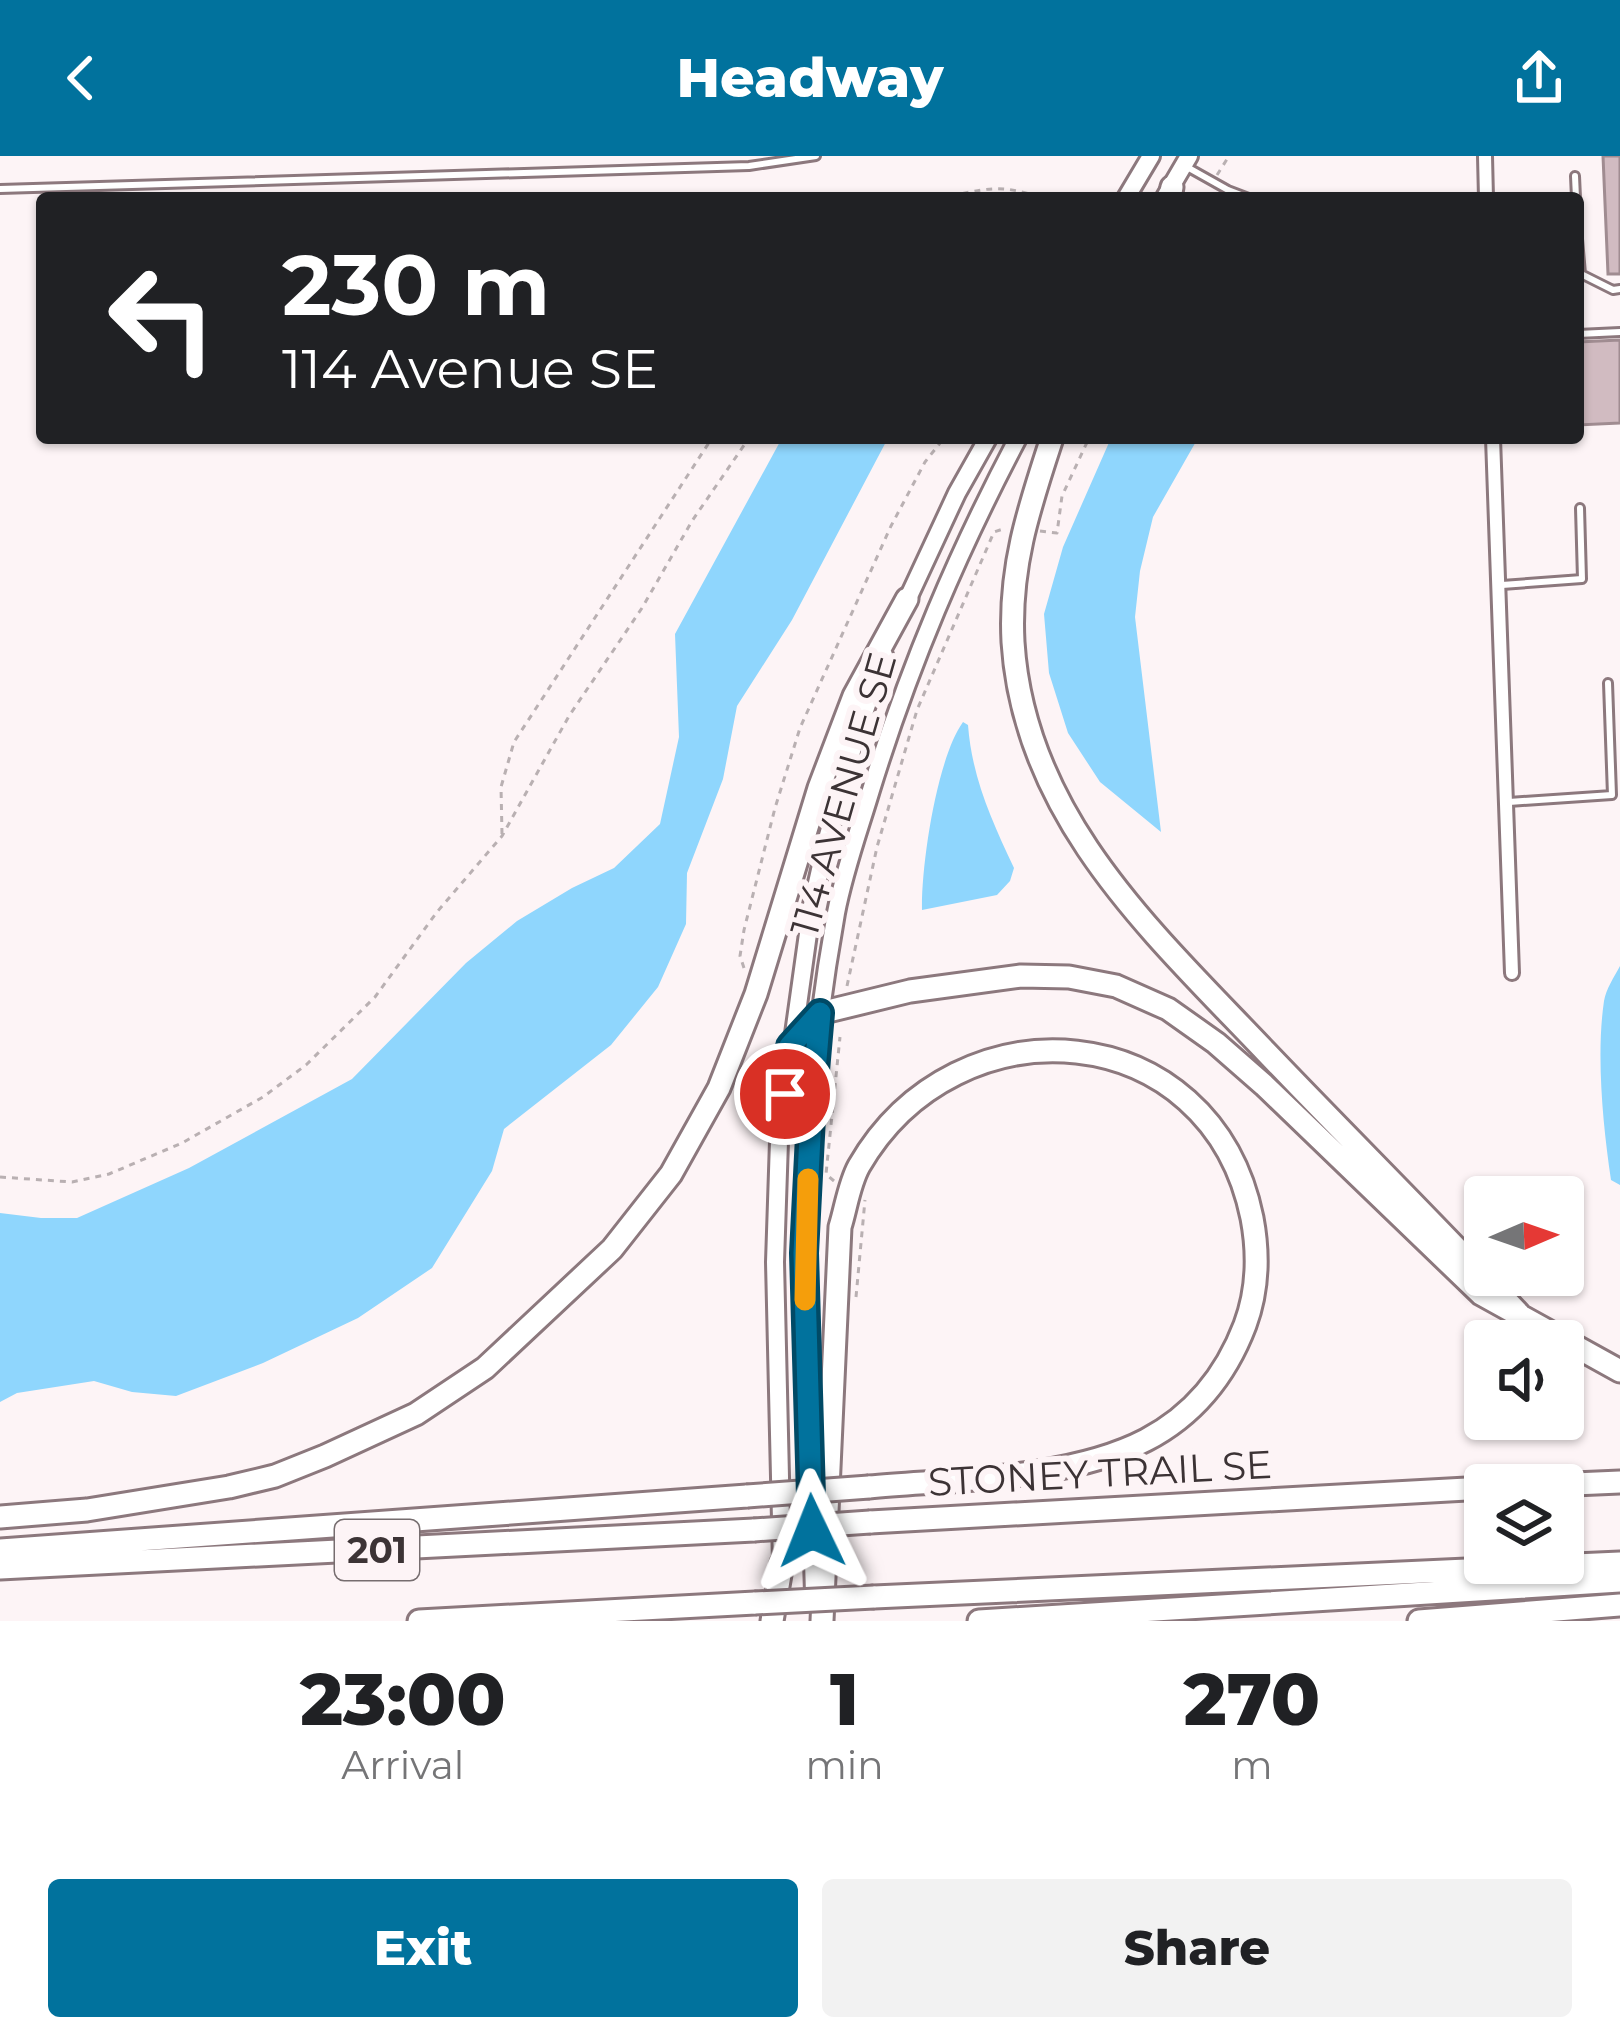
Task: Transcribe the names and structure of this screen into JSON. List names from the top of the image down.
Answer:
{
  "streets": {
    "highway": ["STONEY TRAIL SE", "201"],
    "main road": ["114 AVENUE SE"]
  },
  "north": "right",
  "page": {
    "header": "Headway",
    "turn": ["230 m", "114 Avenue SE"],
    "eta": [
      "23:00",
      "Arrival",
      "1",
      "min",
      "270",
      "m"
    ],
    "buttons": ["Exit", "Share"]
  }
}
